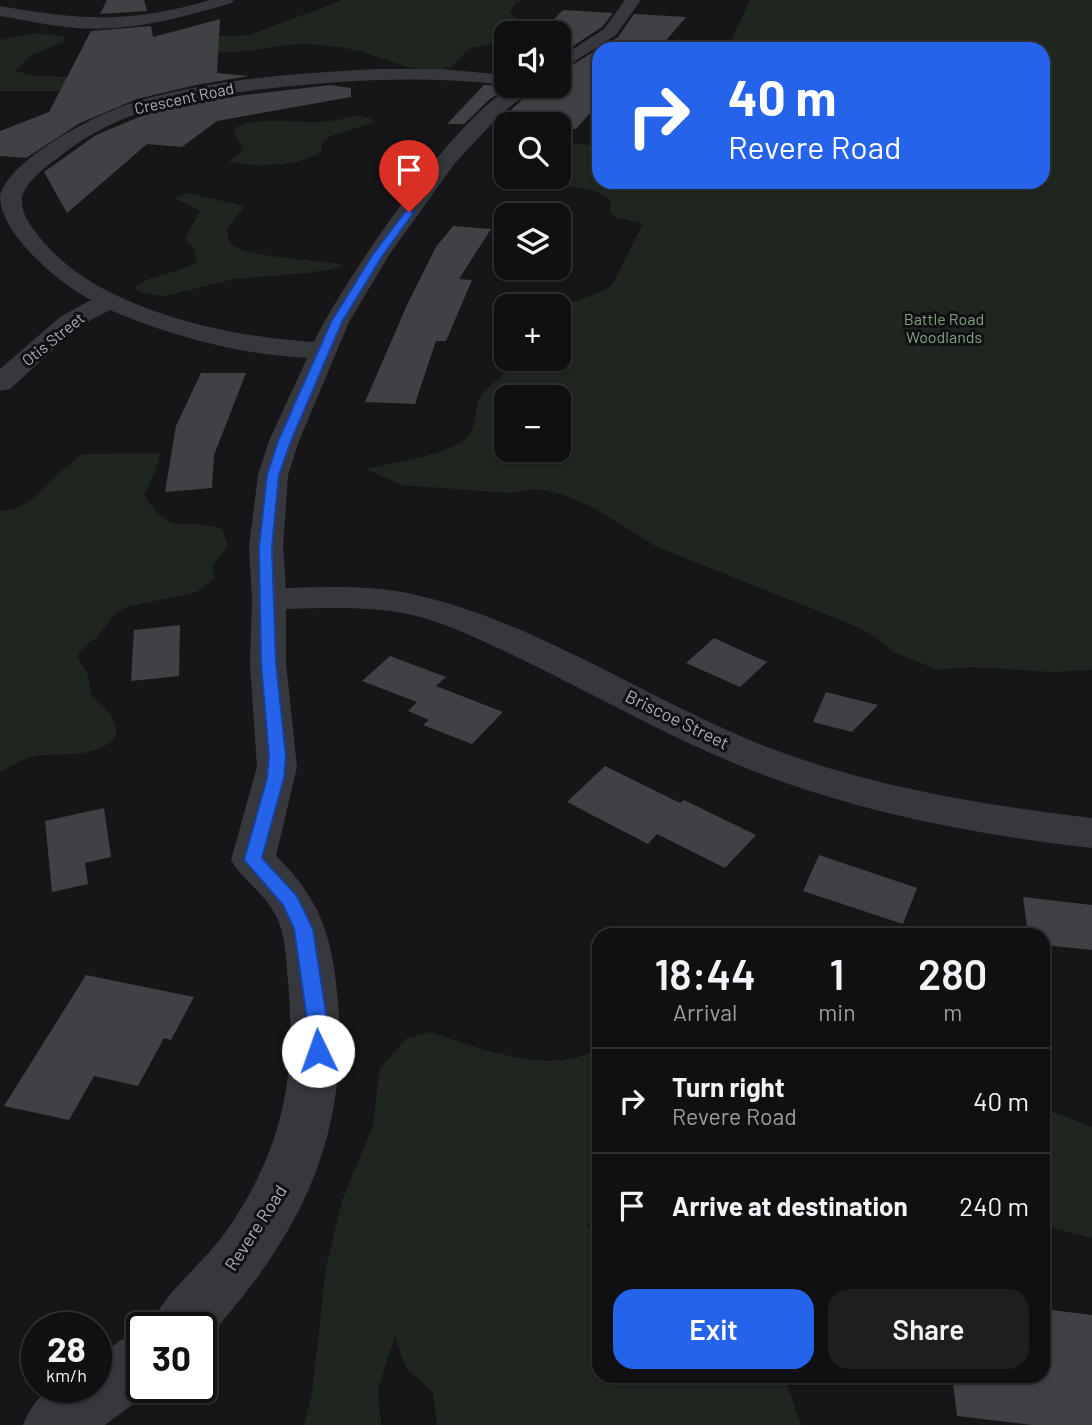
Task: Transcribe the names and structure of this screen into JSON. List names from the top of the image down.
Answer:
{
  "streets": {
    "street": [
      "Crescent Road",
      "Otis Street",
      "Briscoe Street",
      "Revere Road"
    ]
  },
  "crossings": [
    ["Crescent Road", "Otis Street"],
    ["Crescent Road", "Revere Road"],
    ["Briscoe Street", "Revere Road"]
  ],
  "parks": ["Battle Road Woodlands"],
  "page": {
    "map_buttons": ["+", "−"],
    "turn": ["40 m", "Revere Road"],
    "eta": [
      "18:44",
      "Arrival",
      "1",
      "min",
      "280",
      "m"
    ],
    "list": [
      {
        "name": "Turn right",
        "note": "Revere Road",
        "value": "40 m"
      },
      {
        "name": "Arrive at destination",
        "value": "240 m"
      }
    ],
    "buttons": ["Exit", "Share"],
    "speed": "28 km/h",
    "limit": "30"
  }
}
